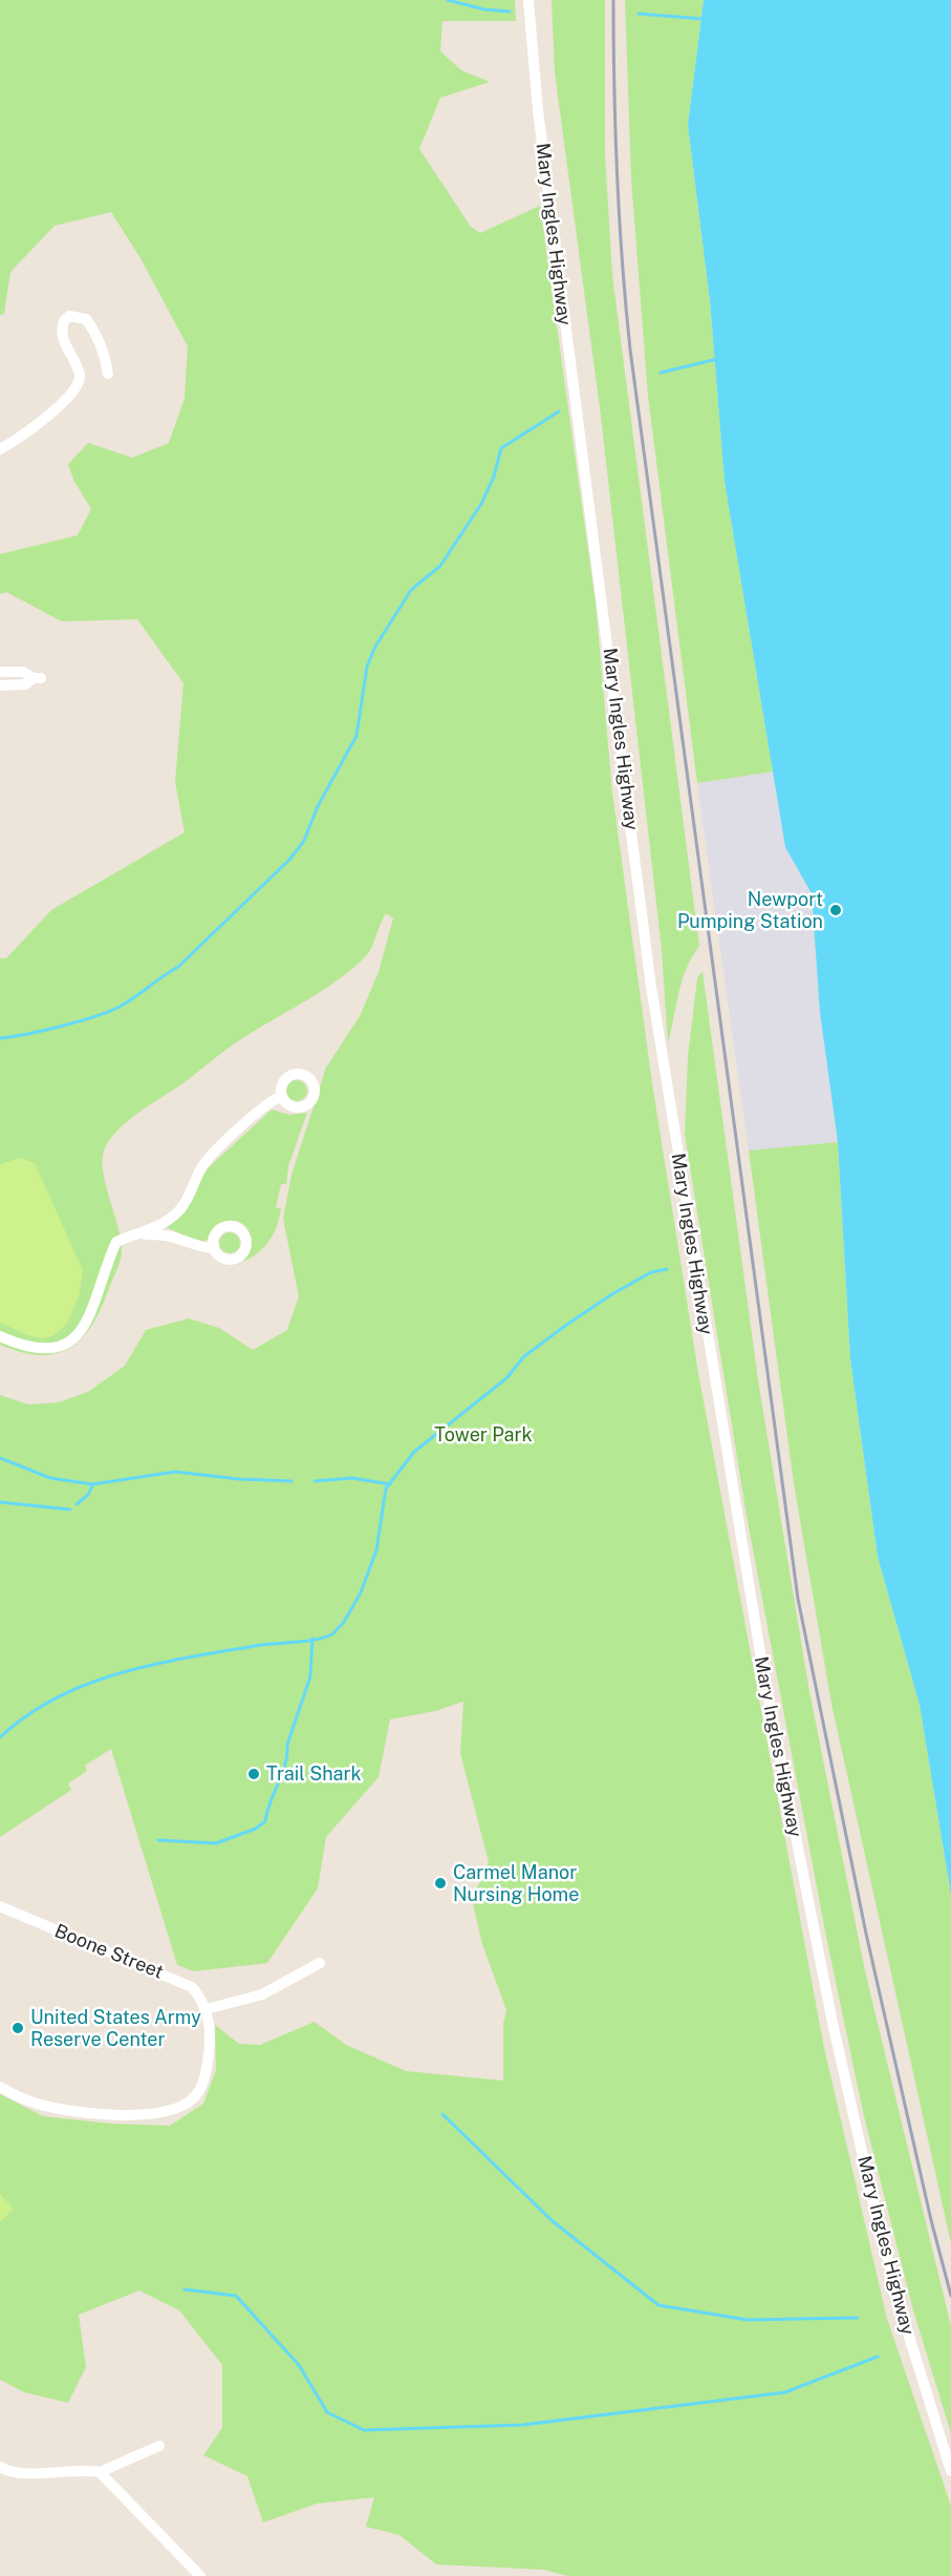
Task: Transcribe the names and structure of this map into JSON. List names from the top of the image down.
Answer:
{
  "streets": {
    "street": ["Mary Ingles Highway", "Boone Street"]
  },
  "parks": ["Tower Park"],
  "places": [
    "Newport Pumping Station",
    "Trail Shark",
    "Carmel Manor Nursing Home",
    "United States Army Reserve Center"
  ]
}
